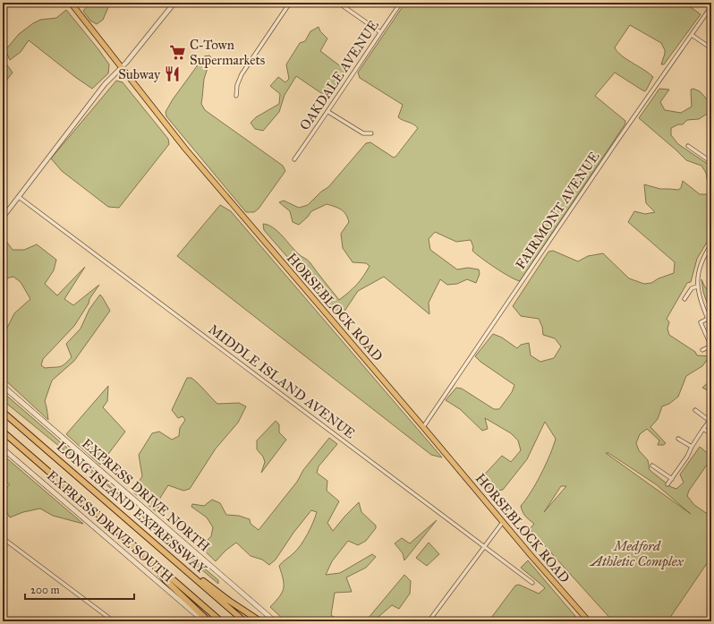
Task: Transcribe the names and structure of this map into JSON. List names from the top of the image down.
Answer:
{
  "streets": {
    "highway": ["LONG ISLAND EXPRESSWAY"],
    "main road": ["HORSEBLOCK ROAD", "EXPRESS DRIVE NORTH", "EXPRESS DRIVE SOUTH"],
    "street": ["OAKDALE AVENUE", "FAIRMONT AVENUE", "MIDDLE ISLAND AVENUE"]
  },
  "crossings": [
    ["FAIRMONT AVENUE", "HORSEBLOCK ROAD"]
  ],
  "parks": ["Medford Athletic Complex"],
  "places": {
    "supermarket": ["C‑Town Supermarkets"],
    "restaurant": ["Subway"]
  },
  "scale_bar": "200 m"
}
